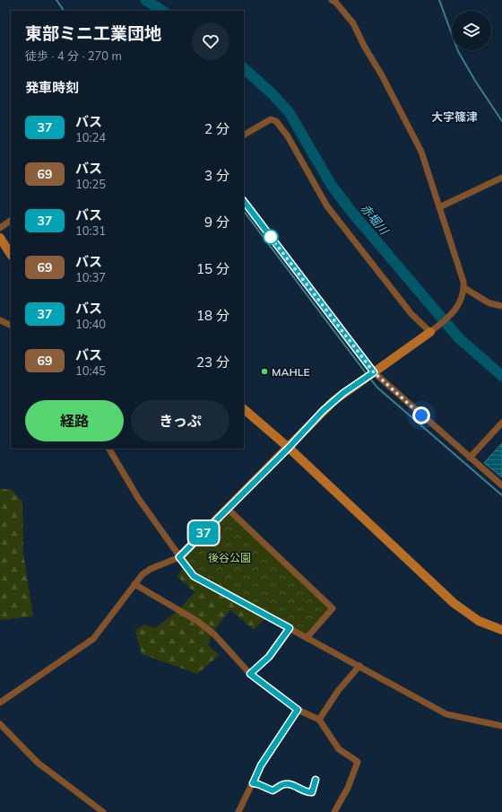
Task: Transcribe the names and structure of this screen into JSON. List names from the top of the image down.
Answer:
{
  "districts": ["大字篠津"],
  "water": ["赤堀川"],
  "parks": ["後谷公園"],
  "places": ["MAHLE"],
  "lines": ["bus line 37"],
  "page": {
    "on_map": "37",
    "heading": [
      ["東部ミニ工業団地", "徒歩 · 4 分 · 270 m"],
      "発車時刻"
    ],
    "list": [
      {
        "mark": "37",
        "name": "バス",
        "note": "10:24",
        "value": "2 分"
      },
      {
        "mark": "69",
        "name": "バス",
        "note": "10:25",
        "value": "3 分"
      },
      {
        "mark": "37",
        "name": "バス",
        "note": "10:31",
        "value": "9 分"
      },
      {
        "mark": "69",
        "name": "バス",
        "note": "10:37",
        "value": "15 分"
      },
      {
        "mark": "37",
        "name": "バス",
        "note": "10:40",
        "value": "18 分"
      },
      {
        "mark": "69",
        "name": "バス",
        "note": "10:45",
        "value": "23 分"
      }
    ],
    "buttons": ["経路", "きっぷ"]
  }
}
